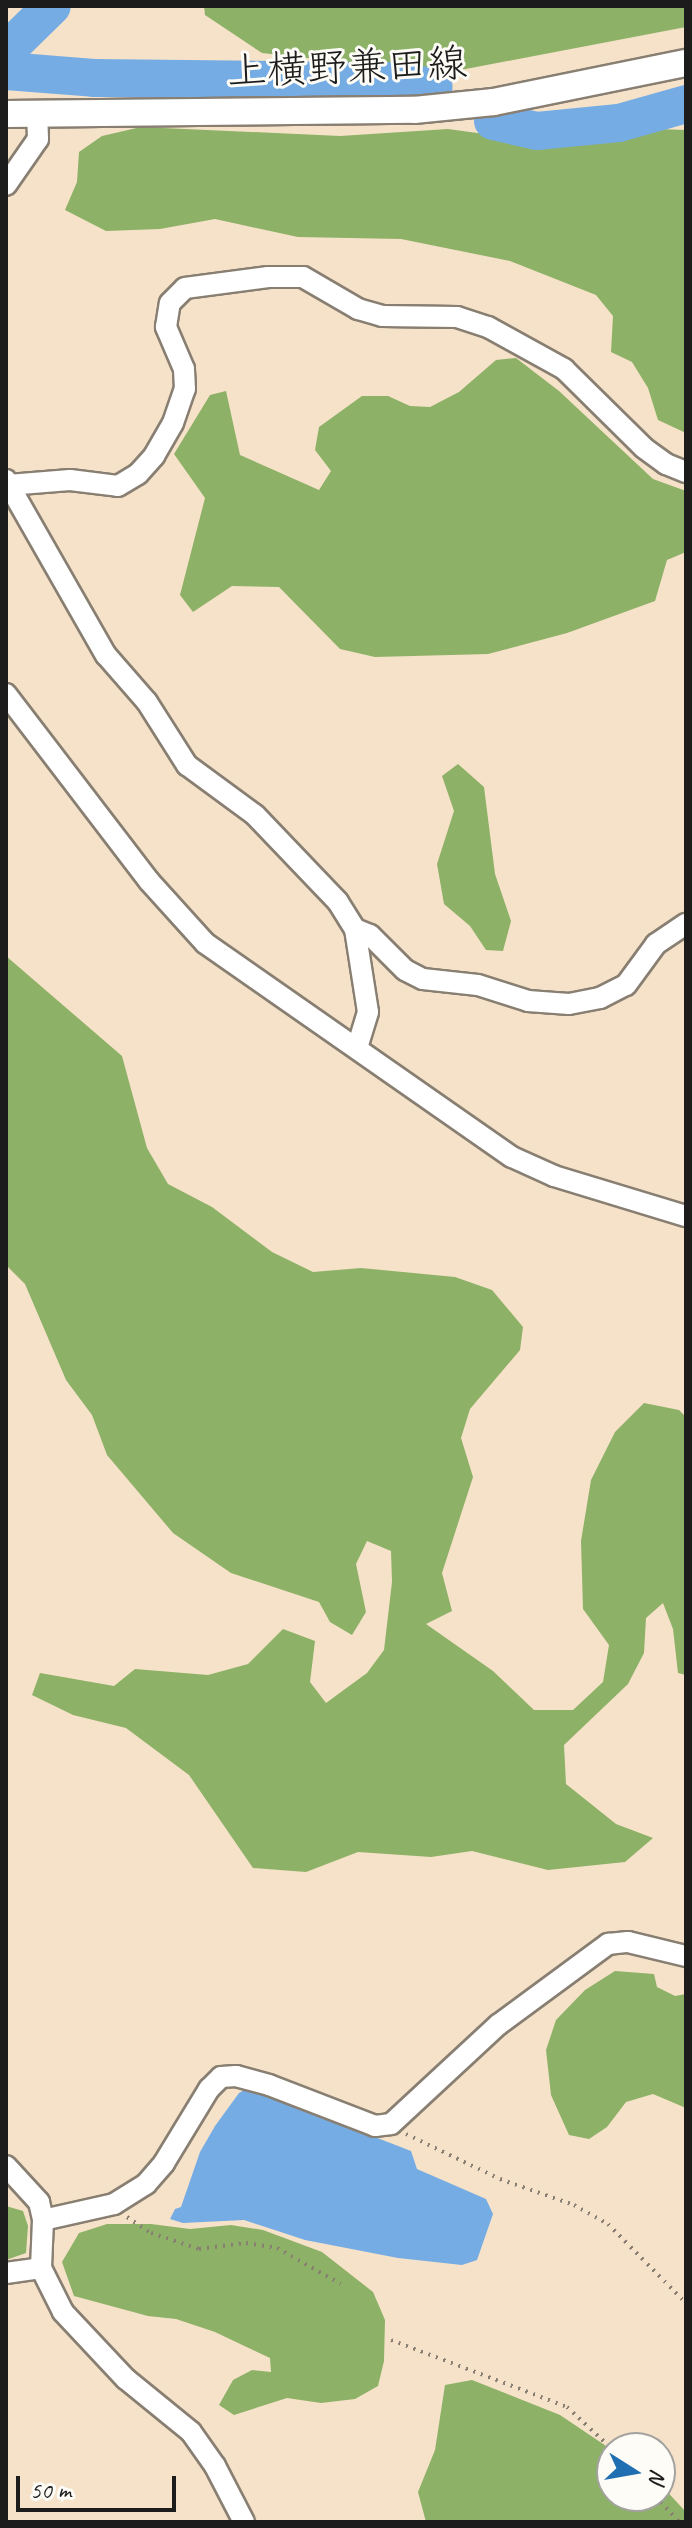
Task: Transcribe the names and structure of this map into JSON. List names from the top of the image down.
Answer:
{
  "streets": {
    "main road": ["上横野兼田線"]
  },
  "scale_bar": "50 m",
  "north": "right"
}
